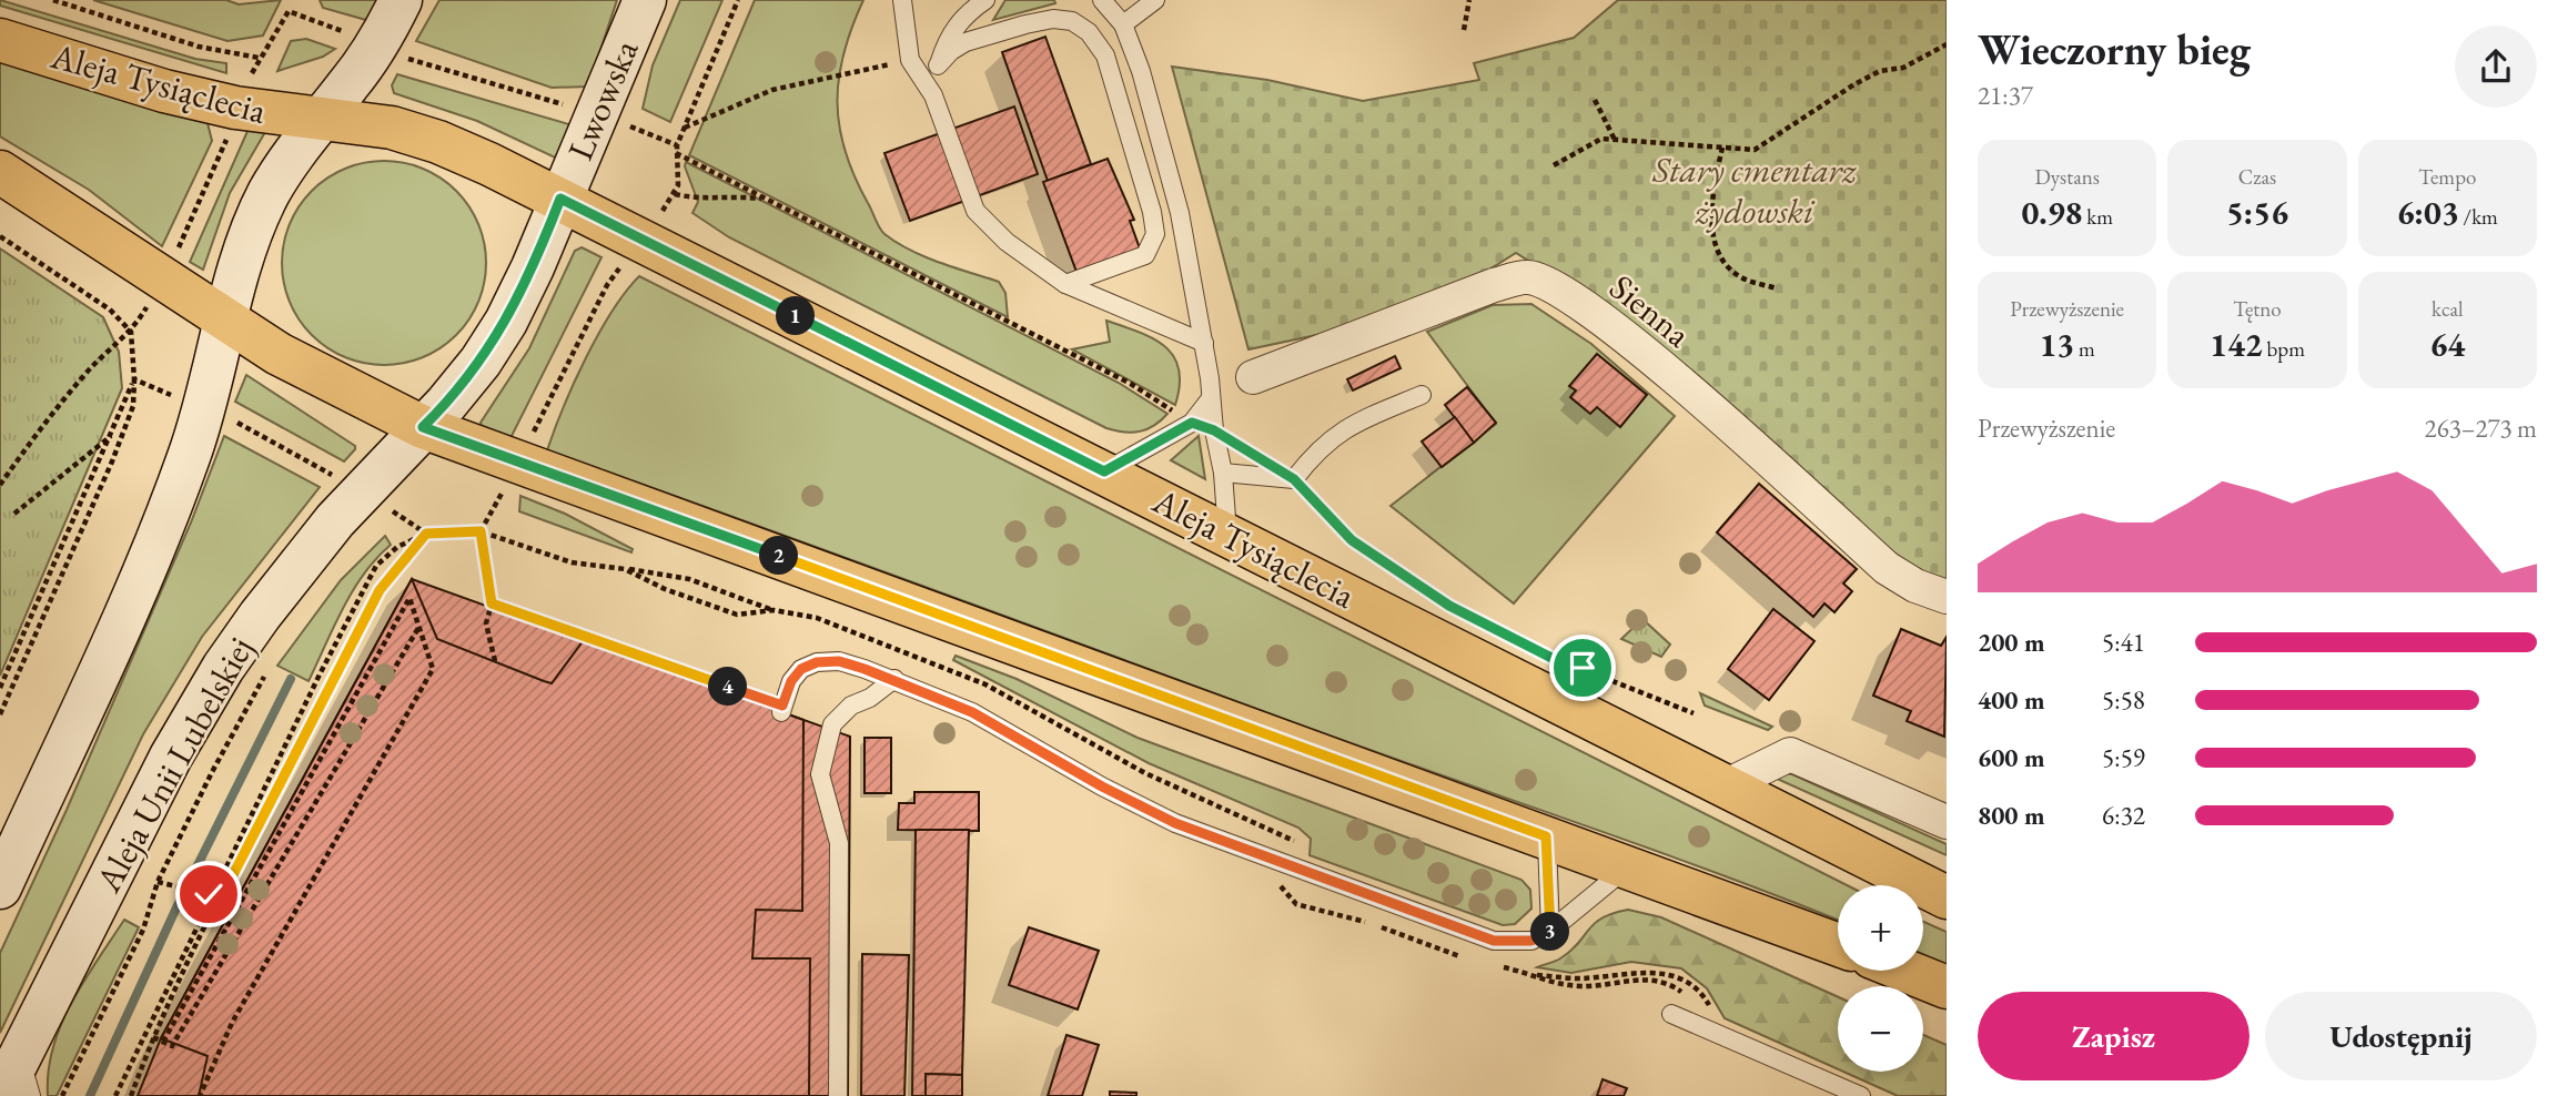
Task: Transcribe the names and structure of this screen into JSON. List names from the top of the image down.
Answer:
{
  "streets": {
    "main road": ["Aleja Tysiąclecia", "Lwowska", "Aleja Unii Lubelskiej"],
    "street": ["Sienna"]
  },
  "crossings": [
    ["Aleja Tysiąclecia", "Lwowska"],
    ["Lwowska", "Aleja Unii Lubelskiej"]
  ],
  "parks": ["Stary cmentarz żydowski"],
  "page": {
    "heading": ["Wieczorny bieg", "21:37"],
    "stats": [
      ["Dystans", "0.98 km"],
      ["Czas", "5:56"],
      ["Tempo", "6:03 /km"],
      ["Przewyższenie", "13 m"],
      ["Tętno", "142 bpm"],
      ["kcal", "64"]
    ],
    "pins": [
      "1",
      "2",
      "4",
      "3"
    ],
    "chart": ["Przewyższenie", "263–273 m"],
    "list": [
      {
        "name": "200 m",
        "note": "5:41"
      },
      {
        "name": "400 m",
        "note": "5:58"
      },
      {
        "name": "600 m",
        "note": "5:59"
      },
      {
        "name": "800 m",
        "note": "6:32"
      }
    ],
    "map_buttons": ["+", "−"],
    "buttons": ["Zapisz", "Udostępnij"]
  }
}
